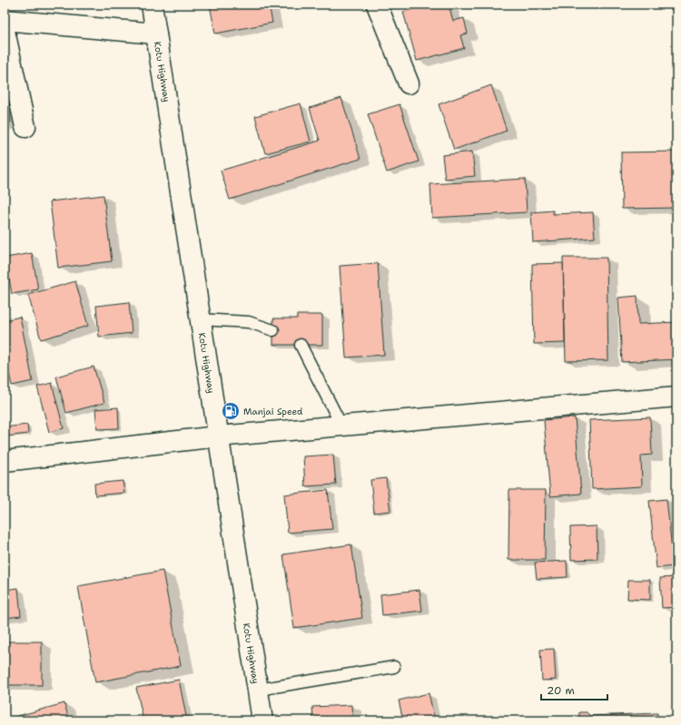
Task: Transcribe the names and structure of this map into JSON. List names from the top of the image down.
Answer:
{
  "streets": {
    "street": ["Kotu Highway"]
  },
  "places": {
    "fuel station": ["Manjai Speed"]
  },
  "scale_bar": "20 m"
}
